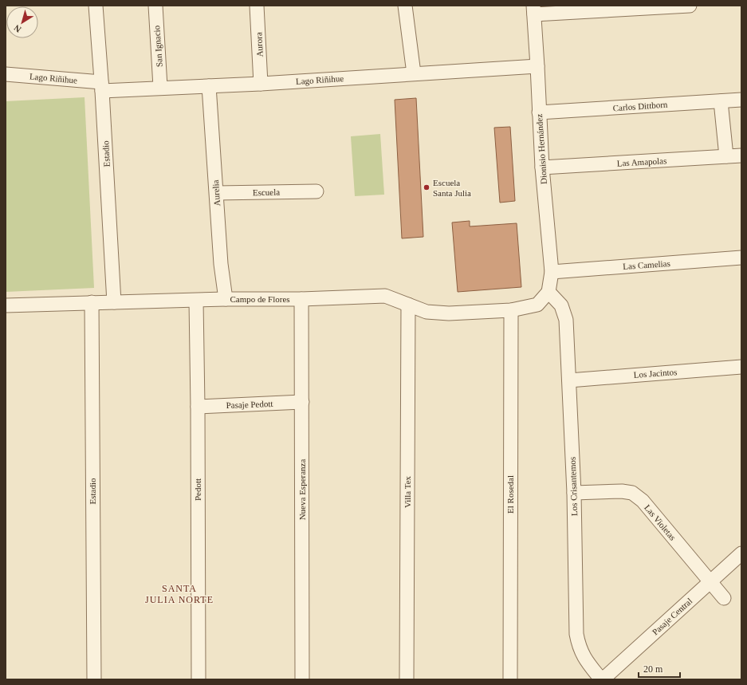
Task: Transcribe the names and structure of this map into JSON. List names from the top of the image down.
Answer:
{
  "streets": {
    "street": [
      "Aurora",
      "San Ignacio",
      "Lago Riñihue",
      "Carlos Dittborn",
      "Dionisio Hernández",
      "Estadio",
      "Las Amapolas",
      "Escuela",
      "Aurelia",
      "Las Camelias",
      "Campo de Flores",
      "Los Jacintos",
      "Pasaje Pedott",
      "Los Crisantemos",
      "Pedott",
      "Nueva Esperanza",
      "Villa Tex",
      "El Rosedal",
      "Las Violetas",
      "Pasaje Central"
    ]
  },
  "crossings": [
    ["Aurora", "Lago Riñihue"],
    ["San Ignacio", "Lago Riñihue"],
    ["Lago Riñihue", "Dionisio Hernández"],
    ["Lago Riñihue", "Estadio"],
    ["Lago Riñihue", "Aurelia"],
    ["Carlos Dittborn", "Dionisio Hernández"],
    ["Dionisio Hernández", "Las Amapolas"],
    ["Dionisio Hernández", "Las Camelias"],
    ["Dionisio Hernández", "Los Crisantemos"],
    ["Estadio", "Campo de Flores"],
    ["Escuela", "Aurelia"],
    ["Aurelia", "Campo de Flores"],
    ["Campo de Flores", "Pedott"],
    ["Campo de Flores", "Nueva Esperanza"],
    ["Campo de Flores", "Villa Tex"],
    ["Campo de Flores", "El Rosedal"],
    ["Los Jacintos", "Los Crisantemos"],
    ["Pasaje Pedott", "Pedott"],
    ["Pasaje Pedott", "Nueva Esperanza"],
    ["Los Crisantemos", "Las Violetas"],
    ["Los Crisantemos", "Pasaje Central"],
    ["Las Violetas", "Pasaje Central"]
  ],
  "districts": ["SANTA JULIA NORTE"],
  "places": ["Escuela Santa Julia"],
  "scale_bar": "20 m",
  "north": "bottom left"
}
